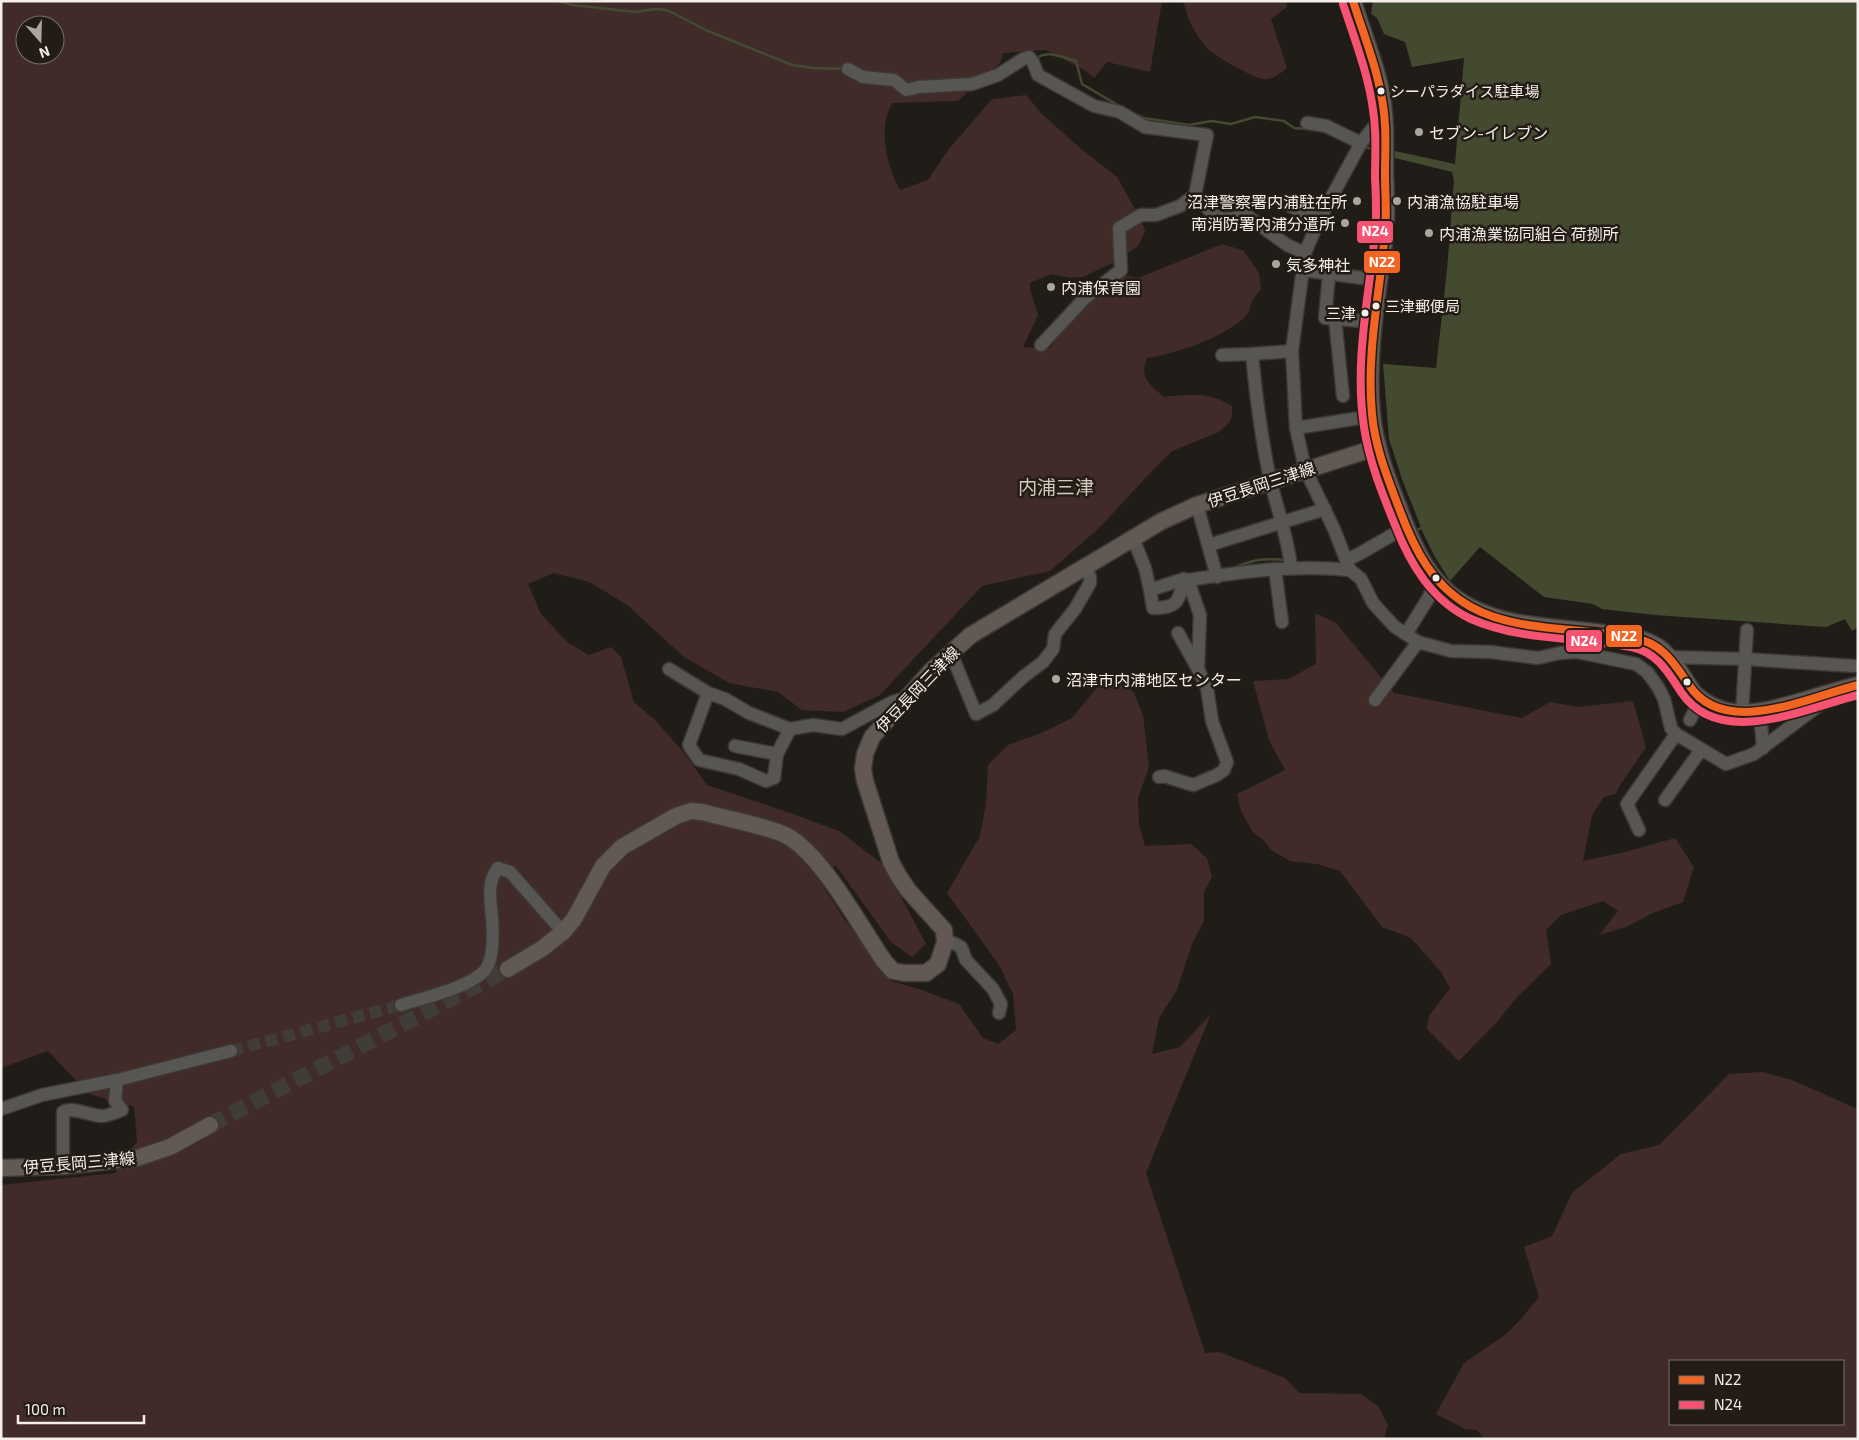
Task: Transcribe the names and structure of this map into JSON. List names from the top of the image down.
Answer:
{
  "streets": {
    "main road": ["伊豆長岡三津線"]
  },
  "districts": ["内浦三津"],
  "places": [
    "シーパラダイス駐車場",
    "セブン-イレブン",
    "沼津警察署内浦駐在所",
    "内浦漁協駐車場",
    "南消防署内浦分遣所",
    "内浦漁業協同組合 荷捌所",
    "気多神社",
    "内浦保育園",
    "三津郵便局",
    "三津",
    "沼津市内浦地区センター"
  ],
  "lines": ["transit line N22", "transit line N24"],
  "legend": ["N22", "N24"],
  "scale_bar": "100 m",
  "north": "bottom"
}
